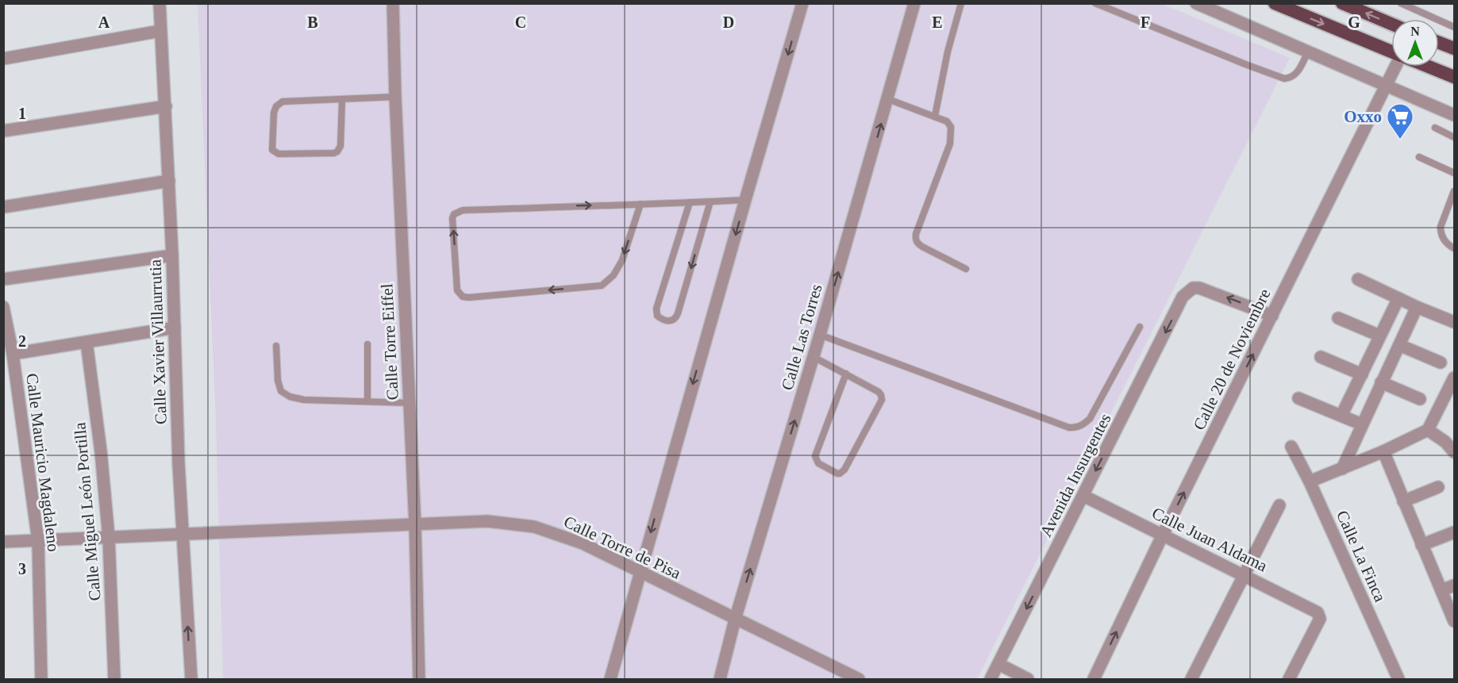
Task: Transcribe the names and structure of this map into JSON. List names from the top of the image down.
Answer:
{
  "streets": {
    "street": [
      "Calle Las Torres",
      "Calle Xavier Villaurrutia",
      "Calle Torre Eiffel",
      "Calle 20 de Noviembre",
      "Calle Mauricio Magdaleno",
      "Avenida Insurgentes",
      "Calle Miguel León Portilla",
      "Calle Juan Aldama",
      "Calle Torre de Pisa",
      "Calle La Finca"
    ]
  },
  "crossings": [
    ["Calle Las Torres", "Calle Torre de Pisa"],
    ["Calle Xavier Villaurrutia", "Calle Torre de Pisa"],
    ["Calle Torre Eiffel", "Calle Torre de Pisa"],
    ["Calle 20 de Noviembre", "Avenida Insurgentes"],
    ["Calle 20 de Noviembre", "Calle Juan Aldama"],
    ["Calle Mauricio Magdaleno", "Calle Torre de Pisa"],
    ["Avenida Insurgentes", "Calle Juan Aldama"],
    ["Calle Miguel León Portilla", "Calle Torre de Pisa"]
  ],
  "one_way": ["Avenida Insurgentes"],
  "places": {
    "supermarket": ["Oxxo"]
  },
  "north": "top",
  "grid": {
    "columns": [
      "A",
      "B",
      "C",
      "D",
      "E",
      "F",
      "G"
    ],
    "rows": ["1", "2", "3"]
  }
}
